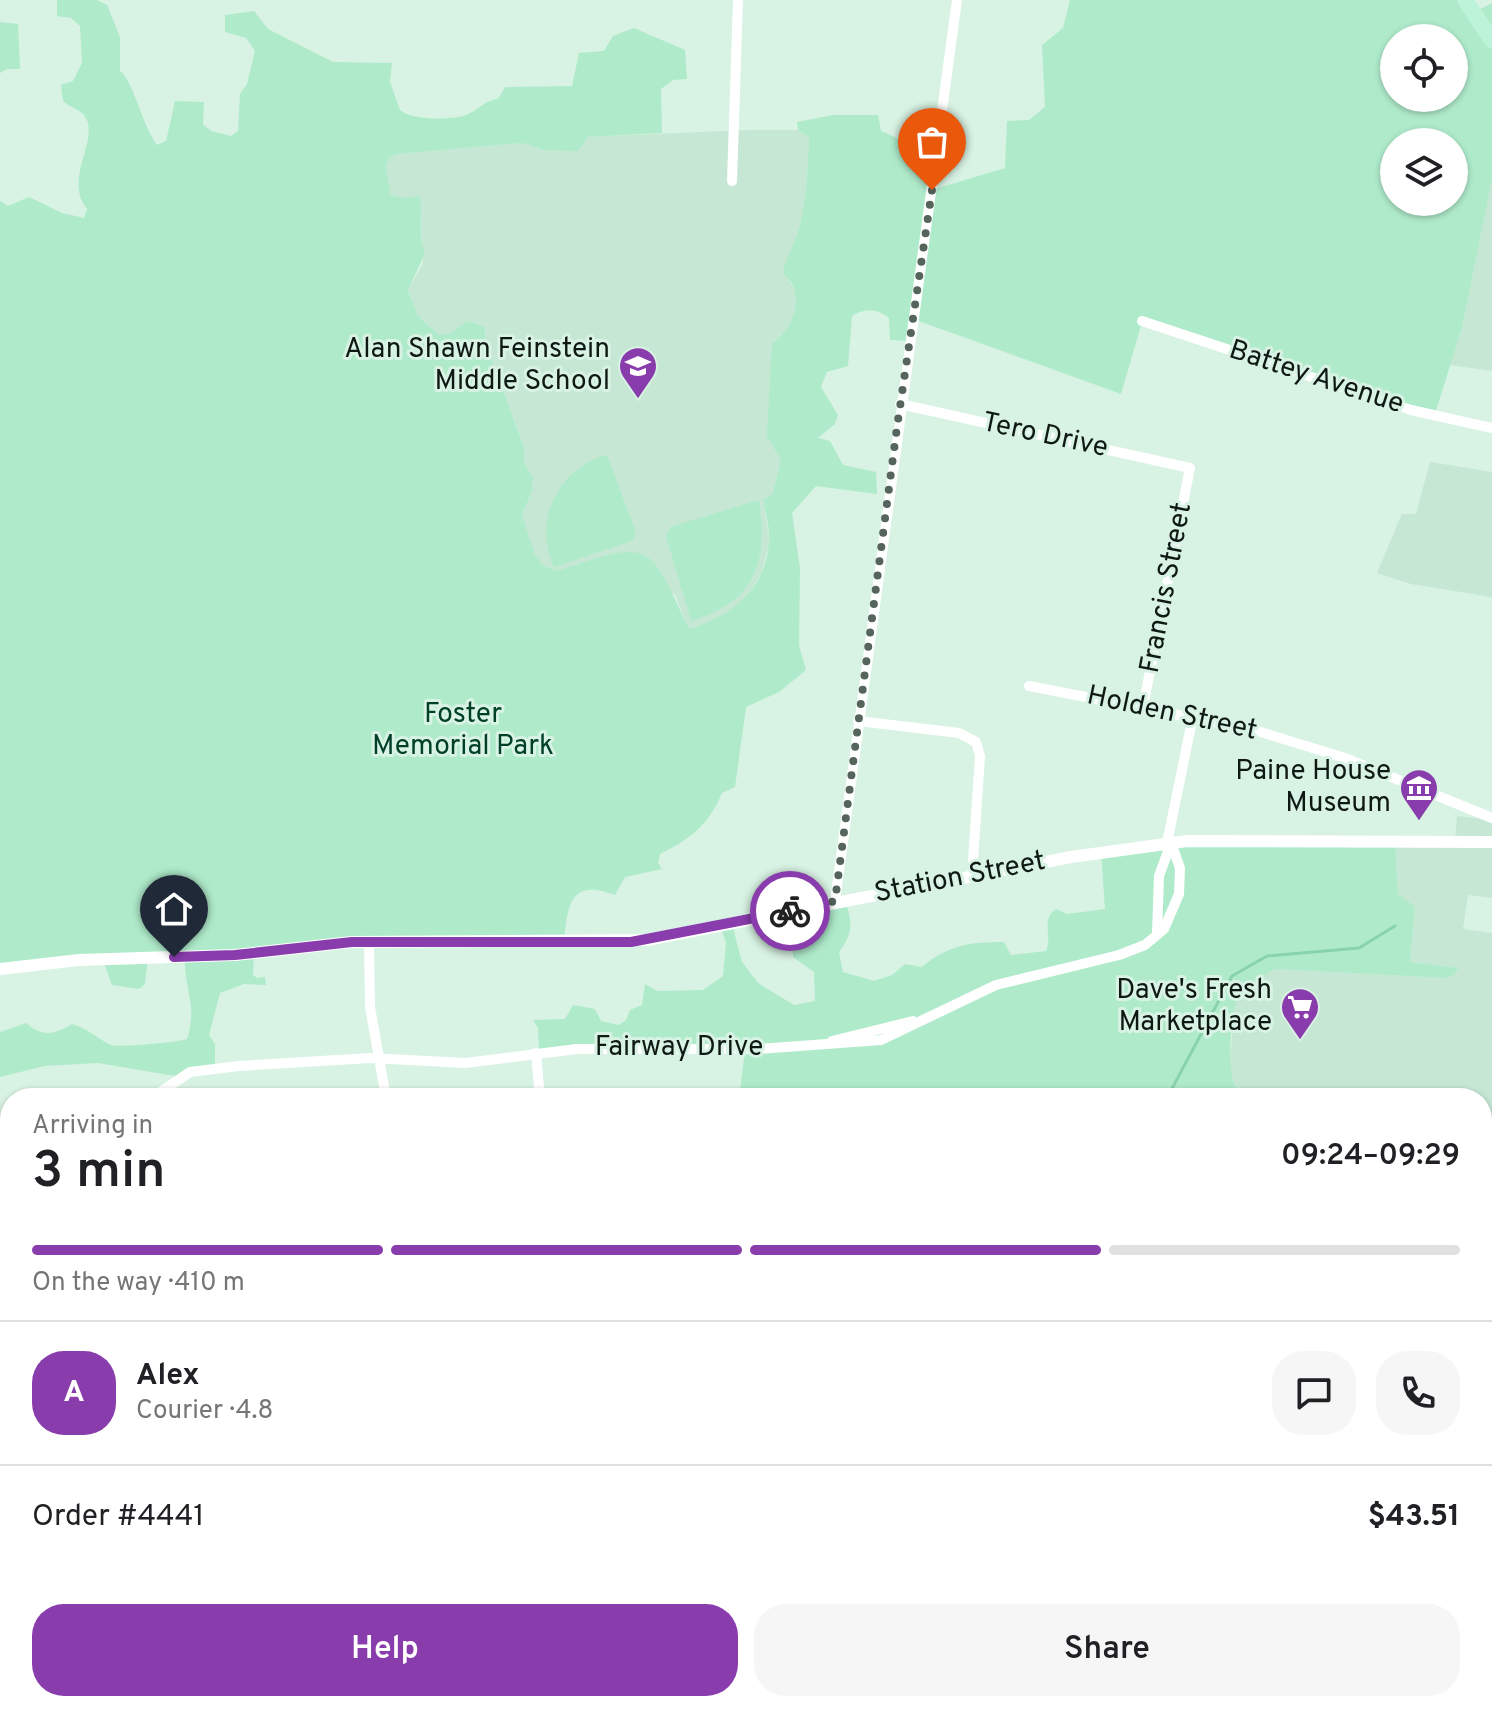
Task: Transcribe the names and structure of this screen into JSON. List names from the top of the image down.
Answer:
{
  "streets": {
    "street": [
      "Battey Avenue",
      "Tero Drive",
      "Francis Street",
      "Holden Street",
      "Station Street",
      "Fairway Drive"
    ]
  },
  "crossings": [
    ["Tero Drive", "Francis Street"],
    ["Francis Street", "Holden Street"]
  ],
  "parks": ["Foster Memorial Park"],
  "places": {
    "school or university": ["Alan Shawn Feinstein Middle School"],
    "museum": ["Paine House Museum"],
    "supermarket": ["Dave's Fresh Marketplace"]
  },
  "page": {
    "heading": ["3 min", "Arriving in", "09:24–09:29"],
    "panel": [
      "Alex",
      "Courier · 4.8",
      "Order #4441",
      "$43.51"
    ],
    "bar": "On the way · 410 m",
    "round": "A",
    "buttons": ["Help", "Share"]
  }
}
